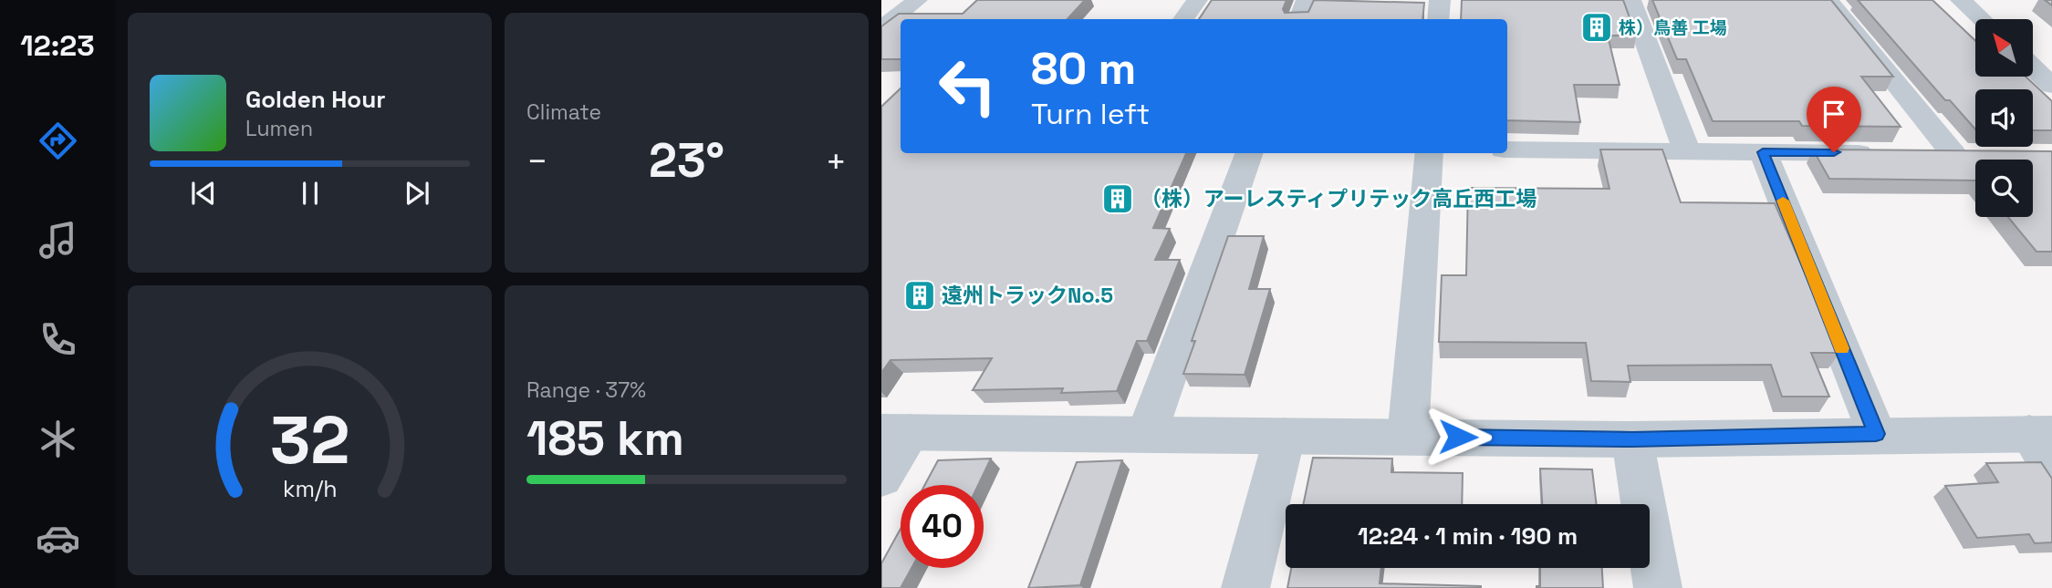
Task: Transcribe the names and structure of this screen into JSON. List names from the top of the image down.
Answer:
{
  "places": {
    "building": ["株）鳥善 工場", "（株）アーレスティプリテック高丘西工場", "遠州トラックNo.5"]
  },
  "north": "top left",
  "page": {
    "tabs": "12:23",
    "tile": [
      "Climate",
      ["Range · 37%", "185 km"]
    ],
    "turn": ["80 m", "Turn left"],
    "song": ["Golden Hour", "Lumen"],
    "heat": ["−", "23°", "+"],
    "limit": "40",
    "trip": "12:24 · 1 min · 190 m",
    "gauge": ["32", "km/h"]
  }
}
